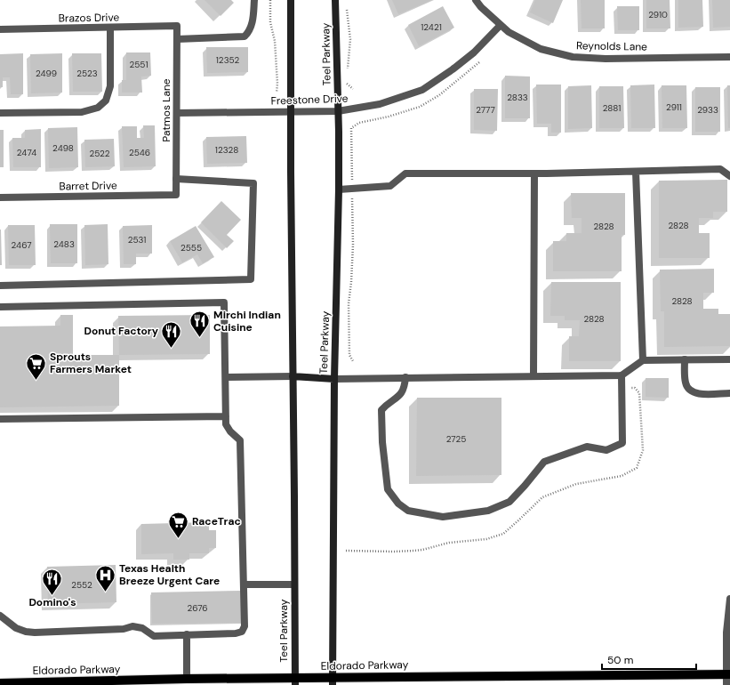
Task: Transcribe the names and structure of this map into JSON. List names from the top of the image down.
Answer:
{
  "streets": {
    "main road": ["Teel Parkway", "Eldorado Parkway"],
    "street": [
      "Brazos Drive",
      "Reynolds Lane",
      "Freestone Drive",
      "Patmos Lane",
      "Barret Drive"
    ]
  },
  "crossings": [
    ["Brazos Drive", "Patmos Lane"],
    ["Reynolds Lane", "Freestone Drive"],
    ["Teel Parkway", "Freestone Drive"],
    ["Teel Parkway", "Eldorado Parkway"],
    ["Freestone Drive", "Patmos Lane"],
    ["Patmos Lane", "Barret Drive"]
  ],
  "places": {
    "restaurant": ["Mirchi Indian Cuisine", "Donut Factory", "Domino's"],
    "supermarket": ["Sprouts Farmers Market", "RaceTrac"],
    "hospital": ["Texas Health Breeze Urgent Care"]
  },
  "house_numbers": [
    "2910",
    "12421",
    "12352",
    "2551",
    "2499",
    "2523",
    "2833",
    "2911",
    "2881",
    "2777",
    "2933",
    "2498",
    "12328",
    "2474",
    "2546",
    "2522",
    "2828",
    "2828",
    "2531",
    "2483",
    "2467",
    "2555",
    "2828",
    "2828",
    "2725",
    "2552",
    "2676"
  ],
  "scale_bar": "50 m"
}
